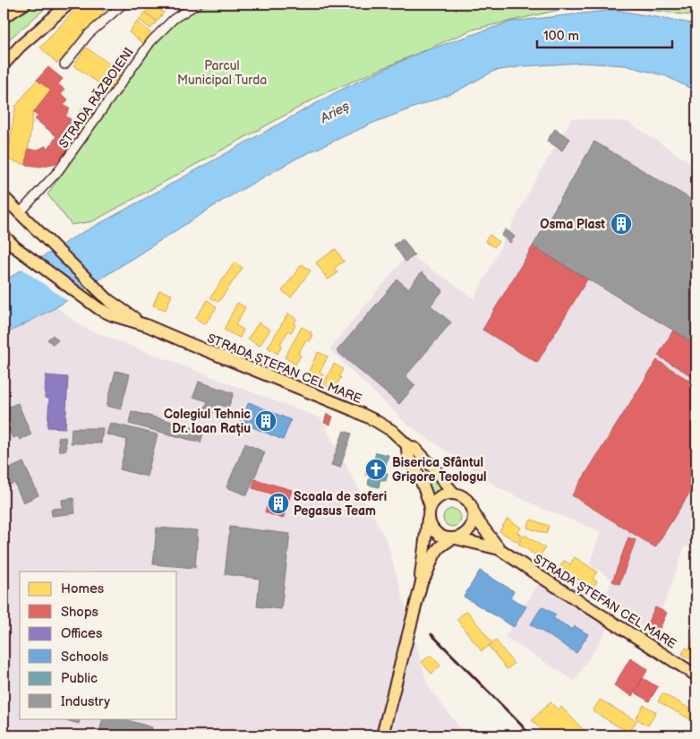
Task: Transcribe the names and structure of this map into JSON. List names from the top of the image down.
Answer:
{
  "streets": {
    "main road": ["STRADA ȘTEFAN CEL MARE"],
    "street": ["STRADA RĂZBOIENI"]
  },
  "crossings": [
    ["STRADA RĂZBOIENI", "STRADA ȘTEFAN CEL MARE"]
  ],
  "water": ["Arieș"],
  "parks": ["Parcul Municipal Turda"],
  "places": {
    "building": ["Osma Plast", "Colegiul Tehnic Dr. Ioan Rațiu", "Scoala de soferi Pegasus Team"],
    "church": ["Biserica Sfântul Grigore Teologul"]
  },
  "legend": [
    "Homes",
    "Shops",
    "Offices",
    "Schools",
    "Public",
    "Industry"
  ],
  "scale_bar": "100 m"
}
